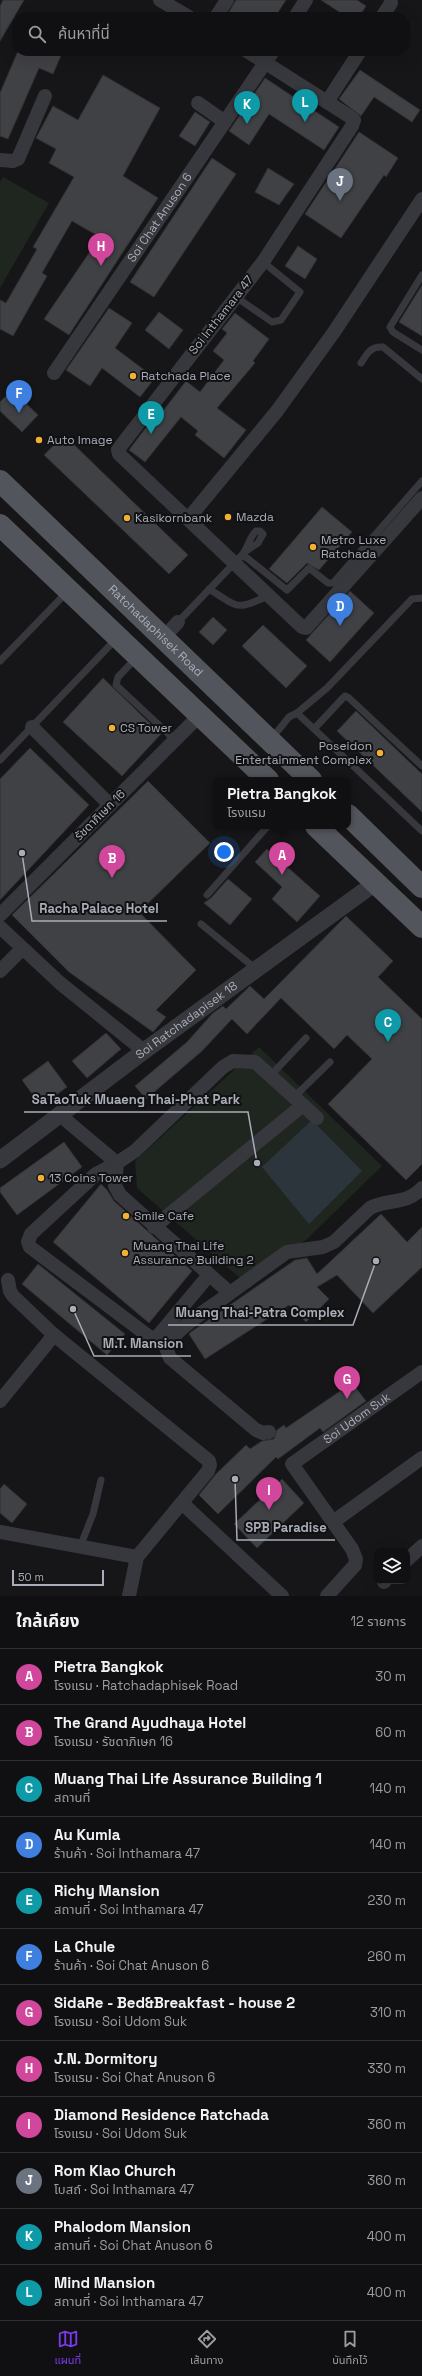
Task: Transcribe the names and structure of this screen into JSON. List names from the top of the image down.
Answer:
{
  "streets": {
    "main road": ["Ratchadaphisek Road"],
    "street": [
      "Soi Chat Anuson 6",
      "Soi Inthamara 47",
      "รัชดาภิเษก 16",
      "Soi Ratchadapisek 18",
      "Soi Udom Suk"
    ]
  },
  "crossings": [
    ["Soi Chat Anuson 6", "Soi Inthamara 47"]
  ],
  "places": [
    "Ratchada Place",
    "Auto Image",
    "Mazda",
    "Kasikornbank",
    "Metro Luxe Ratchada",
    "CS Tower",
    "Poseidon Entertainment Complex",
    "Racha Palace Hotel",
    "SaTaoTuk Muaeng Thai-Phat Park",
    "13 Coins Tower",
    "Smile Cafe",
    "Muang Thai Life Assurance Building 2",
    "Muang Thai-Patra Complex",
    "M.T. Mansion",
    "SPB Paradise"
  ],
  "scale_bar": "50 m",
  "page": {
    "search": "ค้นหาที่นี่",
    "pins": [
      "L",
      "K",
      "J",
      "H",
      "F",
      "E",
      "D",
      "A",
      "B",
      "C",
      "G",
      "I"
    ],
    "popup": ["Pietra Bangkok", "โรงแรม"],
    "scale": "50 m",
    "heading": ["ใกล้เคียง", "12 รายการ"],
    "list": [
      {
        "mark": "A",
        "name": "Pietra Bangkok",
        "note": "โรงแรม · Ratchadaphisek Road",
        "value": "30 m"
      },
      {
        "mark": "B",
        "name": "The Grand Ayudhaya Hotel",
        "note": "โรงแรม · รัชดาภิเษก 16",
        "value": "60 m"
      },
      {
        "mark": "C",
        "name": "Muang Thai Life Assurance Building 1",
        "note": "สถานที่",
        "value": "140 m"
      },
      {
        "mark": "D",
        "name": "Au Kumla",
        "note": "ร้านค้า · Soi Inthamara 47",
        "value": "140 m"
      },
      {
        "mark": "E",
        "name": "Richy Mansion",
        "note": "สถานที่ · Soi Inthamara 47",
        "value": "230 m"
      },
      {
        "mark": "F",
        "name": "La Chule",
        "note": "ร้านค้า · Soi Chat Anuson 6",
        "value": "260 m"
      },
      {
        "mark": "G",
        "name": "SidaRe - Bed&Breakfast - house 2",
        "note": "โรงแรม · Soi Udom Suk",
        "value": "310 m"
      },
      {
        "mark": "H",
        "name": "J.N. Dormitory",
        "note": "โรงแรม · Soi Chat Anuson 6",
        "value": "330 m"
      },
      {
        "mark": "I",
        "name": "Diamond Residence Ratchada",
        "note": "โรงแรม · Soi Udom Suk",
        "value": "360 m"
      },
      {
        "mark": "J",
        "name": "Rom Klao Church",
        "note": "โบสถ์ · Soi Inthamara 47",
        "value": "360 m"
      },
      {
        "mark": "K",
        "name": "Phalodom Mansion",
        "note": "สถานที่ · Soi Chat Anuson 6",
        "value": "400 m"
      },
      {
        "mark": "L",
        "name": "Mind Mansion",
        "note": "สถานที่ · Soi Inthamara 47",
        "value": "400 m"
      }
    ],
    "nav": ["แผนที่", "เส้นทาง", "บันทึกไว้"]
  }
}
